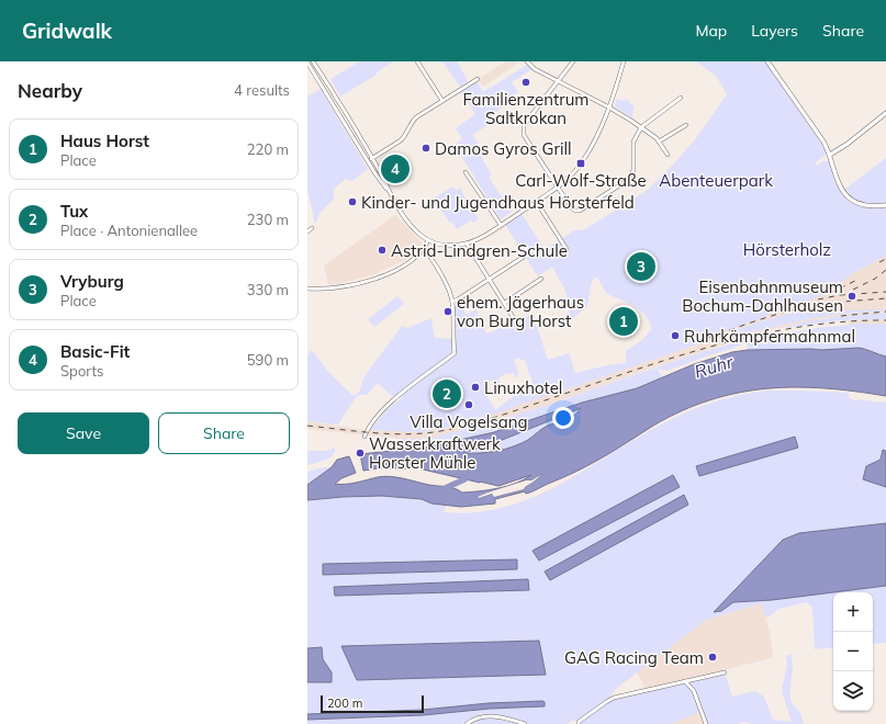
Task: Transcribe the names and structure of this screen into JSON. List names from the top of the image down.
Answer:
{
  "water": ["Ruhr"],
  "parks": ["Abenteuerpark", "Hörsterholz"],
  "places": {
    "other": [
      "Familienzentrum Saltkrokan",
      "Damos Gyros Grill",
      "Kinder- und Jugendhaus Hörsterfeld",
      "Astrid-Lindgren-Schule",
      "Eisenbahnmuseum Bochum-Dahlhausen",
      "ehem. Jägerhaus von Burg Horst",
      "Ruhrkämpfermahnmal",
      "Linuxhotel",
      "Villa Vogelsang",
      "Wasserkraftwerk Horster Mühle",
      "GAG Racing Team"
    ],
    "transit": ["Carl-Wolf-Straße"]
  },
  "scale_bar": "200 m",
  "page": {
    "header": "Gridwalk",
    "nav": ["Map", "Layers", "Share"],
    "heading": ["Nearby", "4 results"],
    "list": [
      {
        "mark": "1",
        "name": "Haus Horst",
        "note": "Place",
        "value": "220 m"
      },
      {
        "mark": "2",
        "name": "Tux",
        "note": "Place · Antonienallee",
        "value": "230 m"
      },
      {
        "mark": "3",
        "name": "Vryburg",
        "note": "Place",
        "value": "330 m"
      },
      {
        "mark": "4",
        "name": "Basic-Fit",
        "note": "Sports",
        "value": "590 m"
      }
    ],
    "pins": [
      "4",
      "3",
      "1",
      "2"
    ],
    "buttons": ["Save", "Share"],
    "map_buttons": ["+", "−"],
    "scale": "200 m"
  }
}
